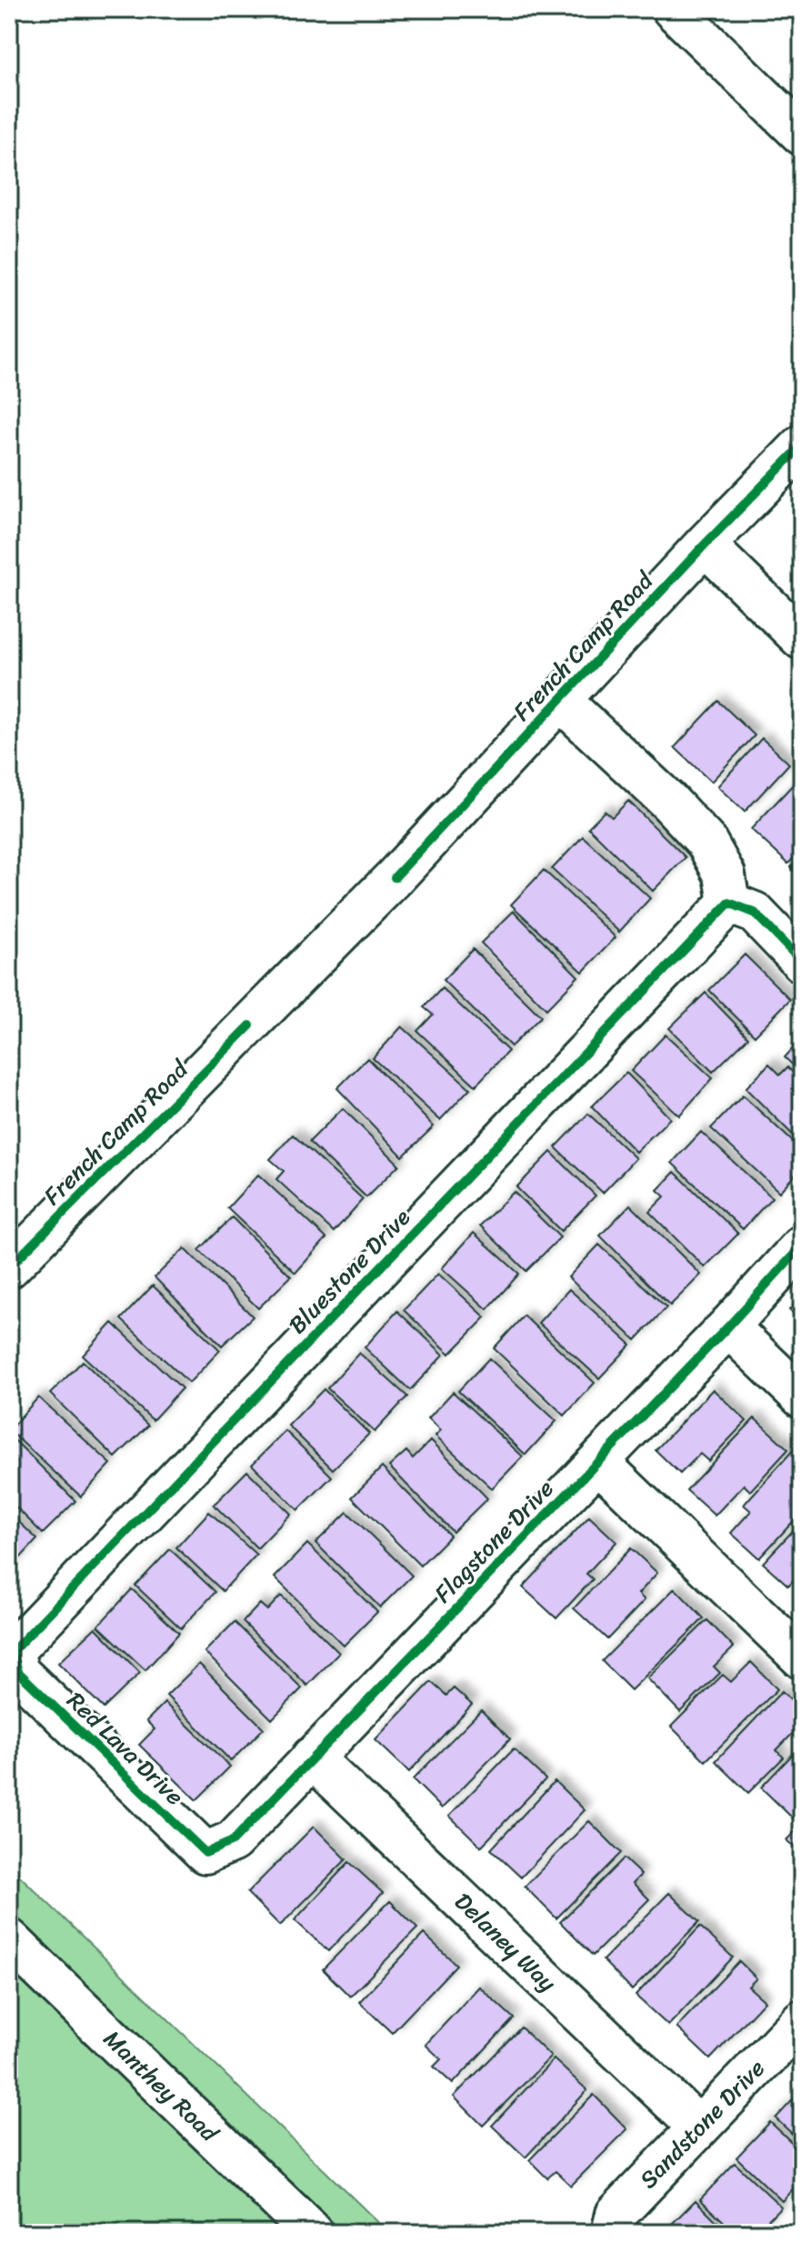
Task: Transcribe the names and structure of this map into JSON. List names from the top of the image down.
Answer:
{
  "streets": {
    "street": [
      "French Camp Road",
      "Bluestone Drive",
      "Flagstone Drive",
      "Red Lava Drive",
      "Delaney Way",
      "Manthey Road",
      "Sandstone Drive"
    ]
  },
  "crossings": [
    ["Bluestone Drive", "Red Lava Drive"],
    ["Flagstone Drive", "Red Lava Drive"],
    ["Flagstone Drive", "Delaney Way"],
    ["Delaney Way", "Sandstone Drive"]
  ]
}
